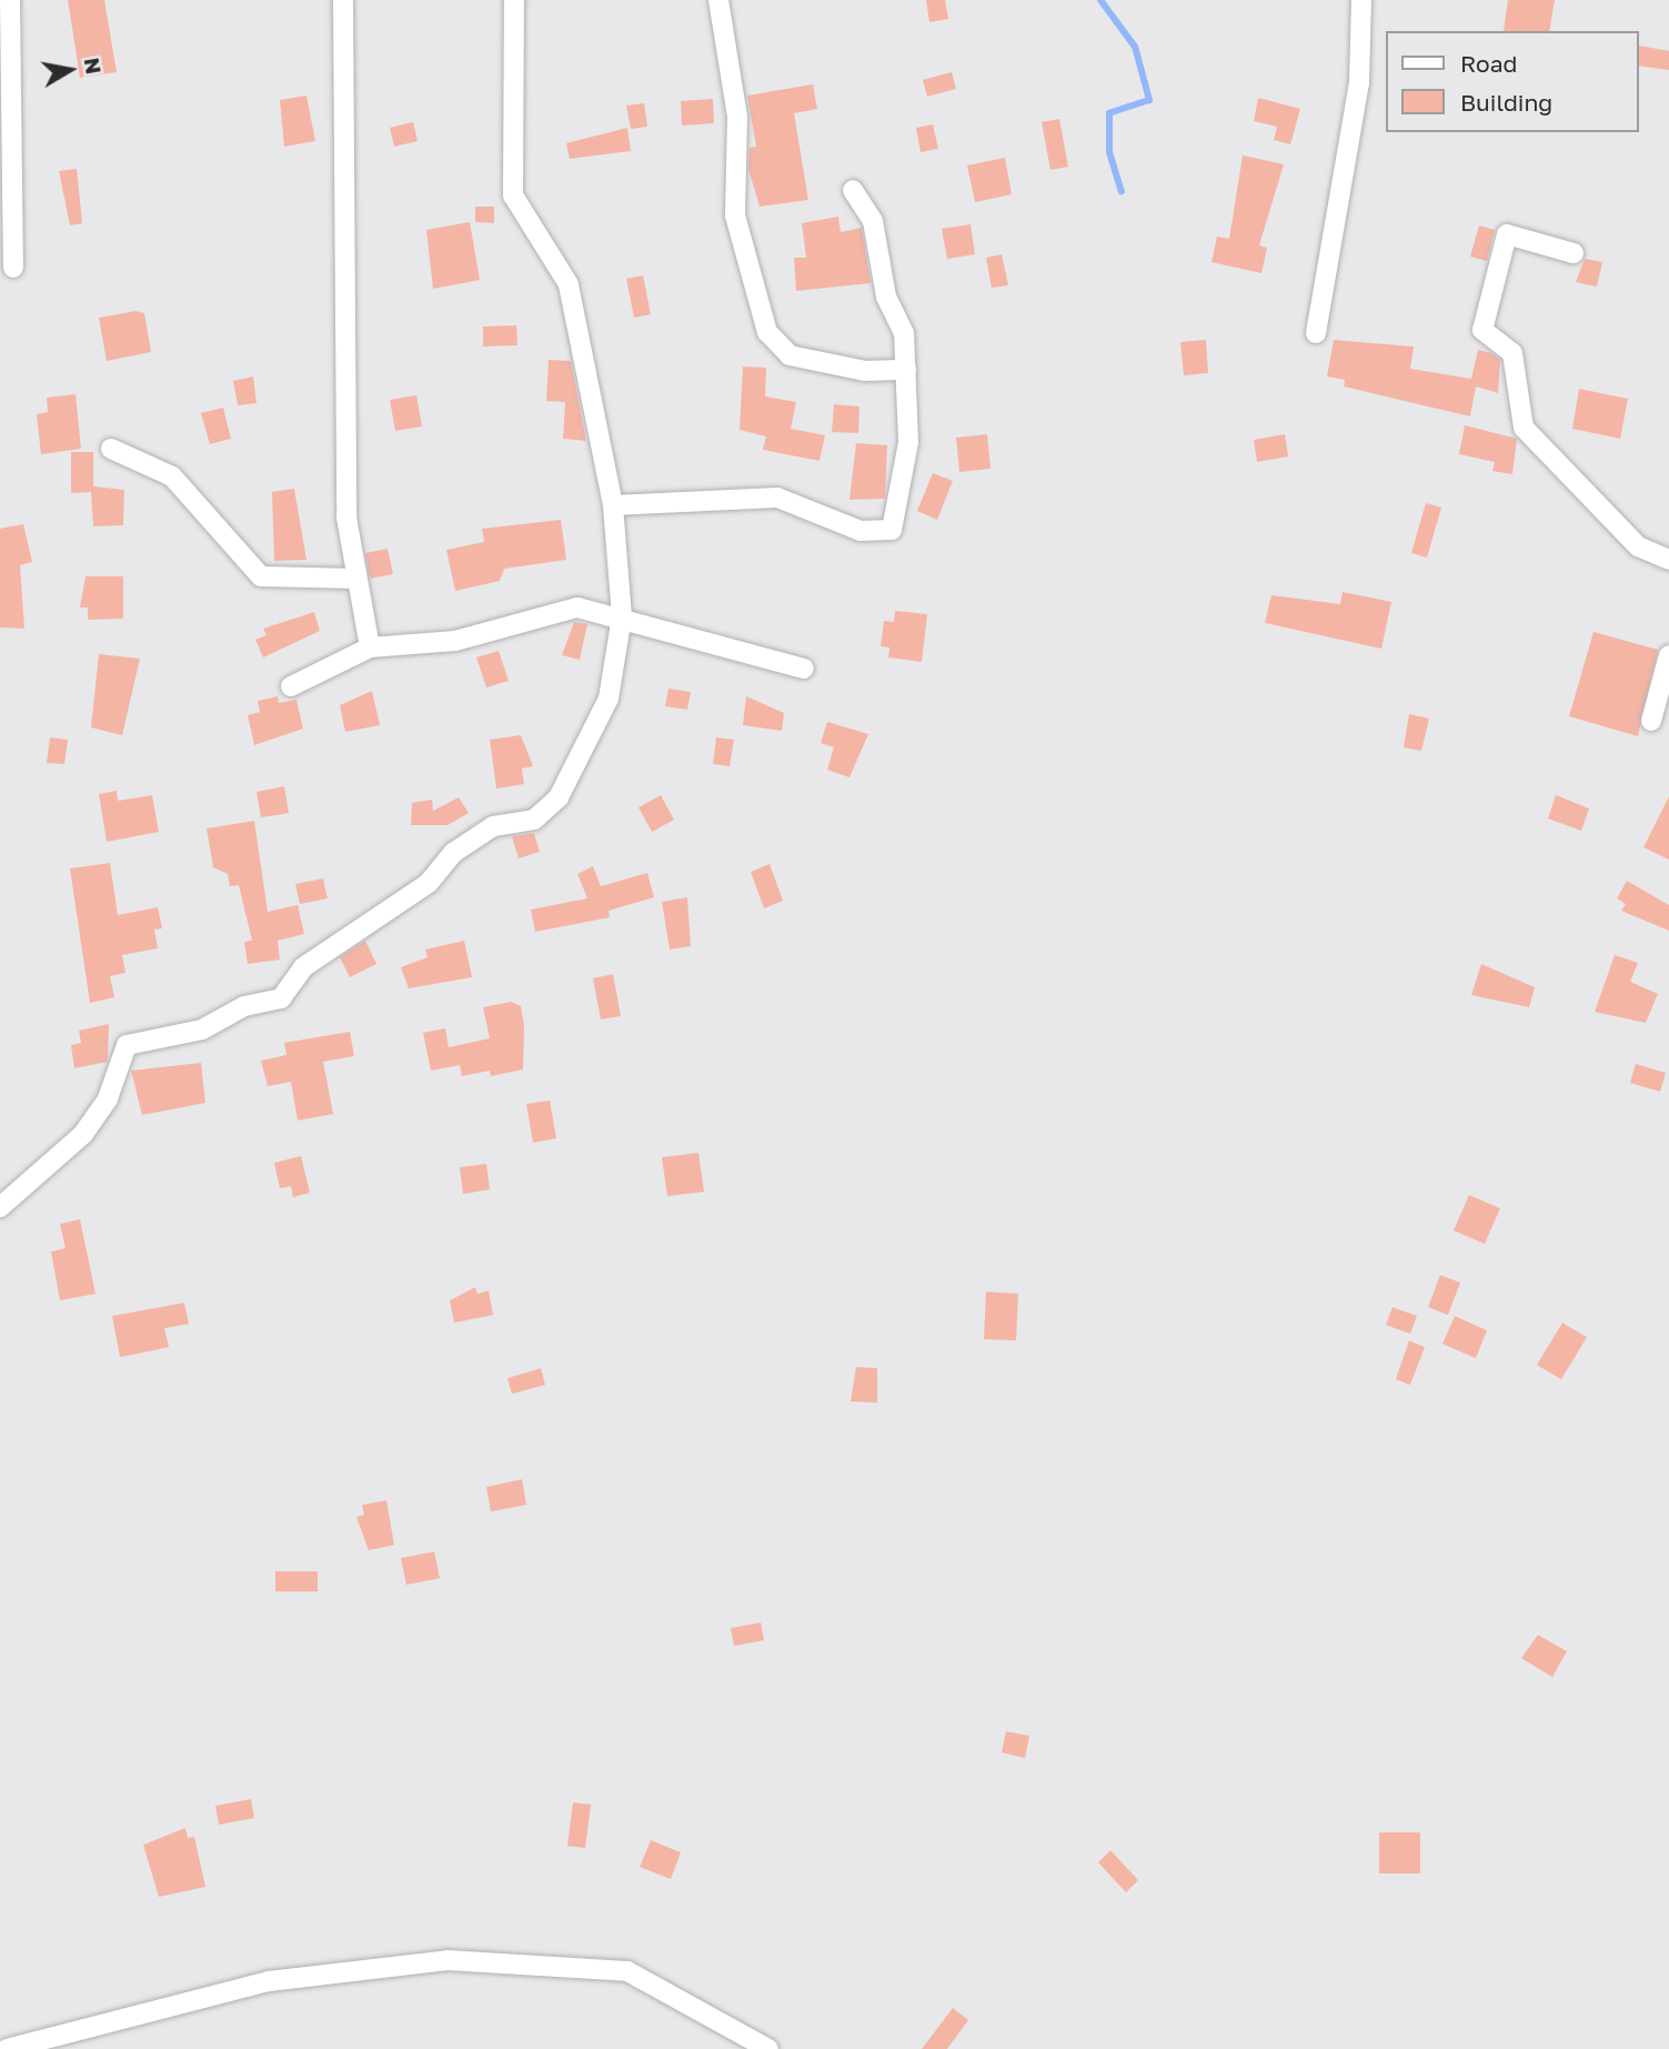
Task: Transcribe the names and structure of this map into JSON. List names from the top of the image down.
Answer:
{
  "legend": ["Road", "Building"],
  "north": "right"
}
